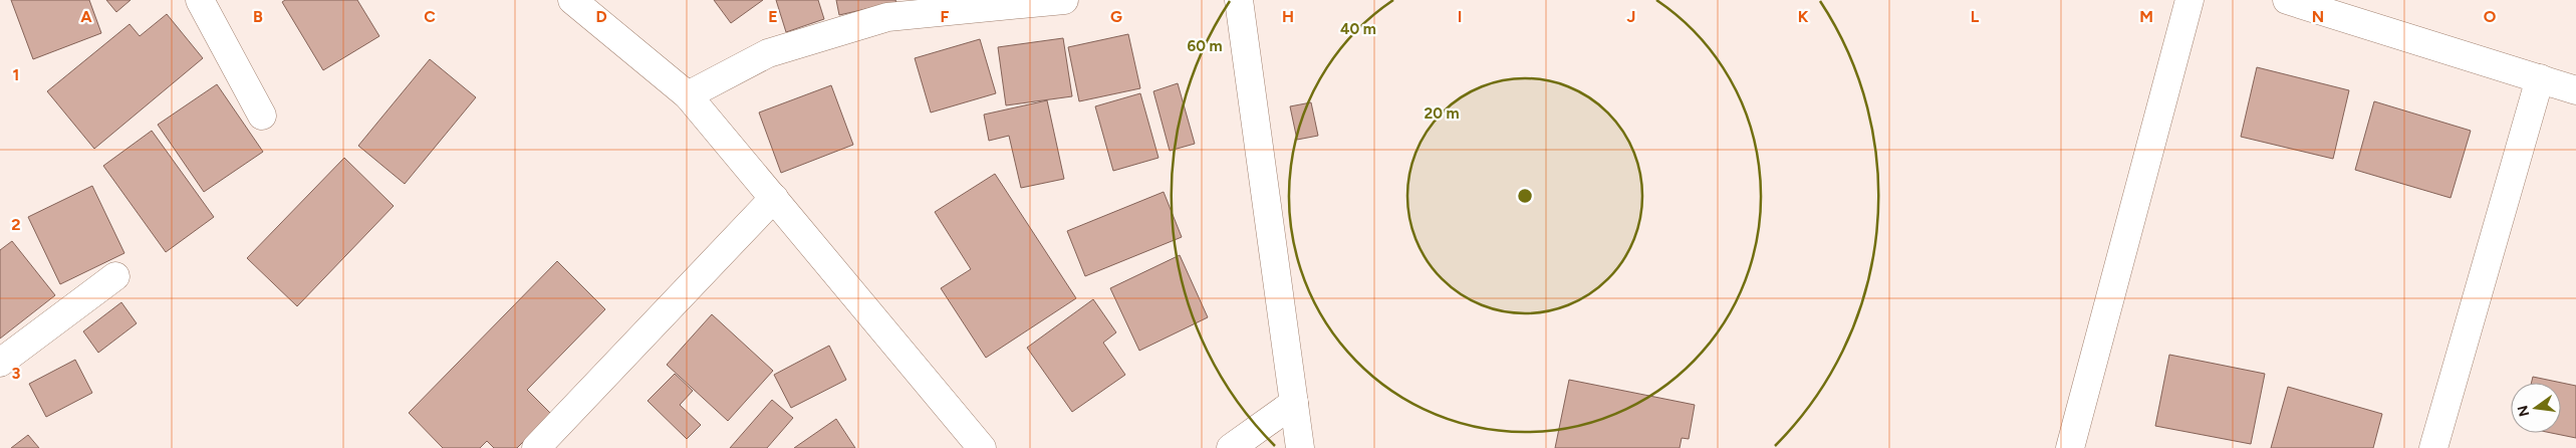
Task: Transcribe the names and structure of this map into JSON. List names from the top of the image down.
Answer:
{
  "north": "left",
  "grid": {
    "columns": [
      "A",
      "B",
      "C",
      "D",
      "E",
      "F",
      "G",
      "H",
      "I",
      "J",
      "K",
      "L",
      "M",
      "N",
      "O"
    ],
    "rows": ["1", "2", "3"]
  },
  "rings": ["40 m", "60 m", "20 m"]
}
